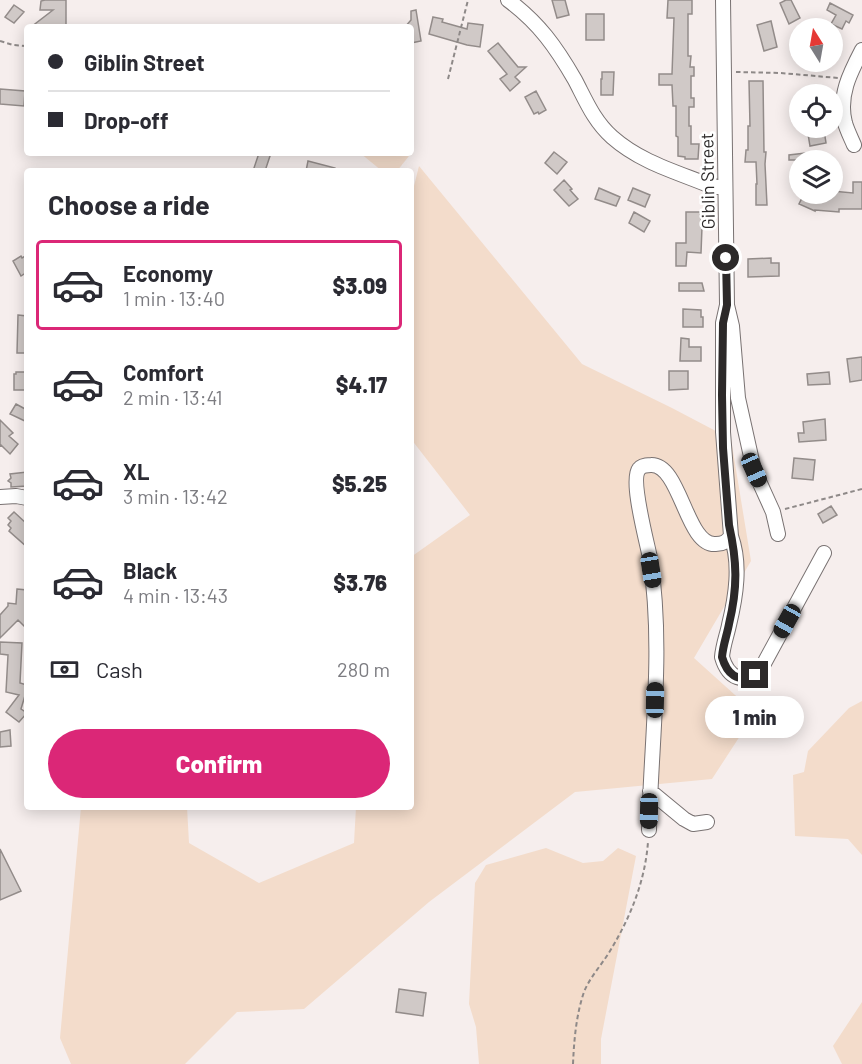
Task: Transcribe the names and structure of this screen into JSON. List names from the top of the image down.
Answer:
{
  "streets": {
    "street": ["Giblin Street"]
  },
  "north": "top",
  "page": {
    "banner": ["Giblin Street", "Drop-off"],
    "heading": "Choose a ride",
    "list": [
      {
        "name": "Economy",
        "note": "1 min · 13:40",
        "value": "$3.09"
      },
      {
        "name": "Comfort",
        "note": "2 min · 13:41",
        "value": "$4.17"
      },
      {
        "name": "XL",
        "note": "3 min · 13:42",
        "value": "$5.25"
      },
      {
        "name": "Black",
        "note": "4 min · 13:43",
        "value": "$3.76"
      }
    ],
    "pay": ["Cash", "280 m"],
    "bubble": "1 min",
    "buttons": "Confirm"
  }
}
